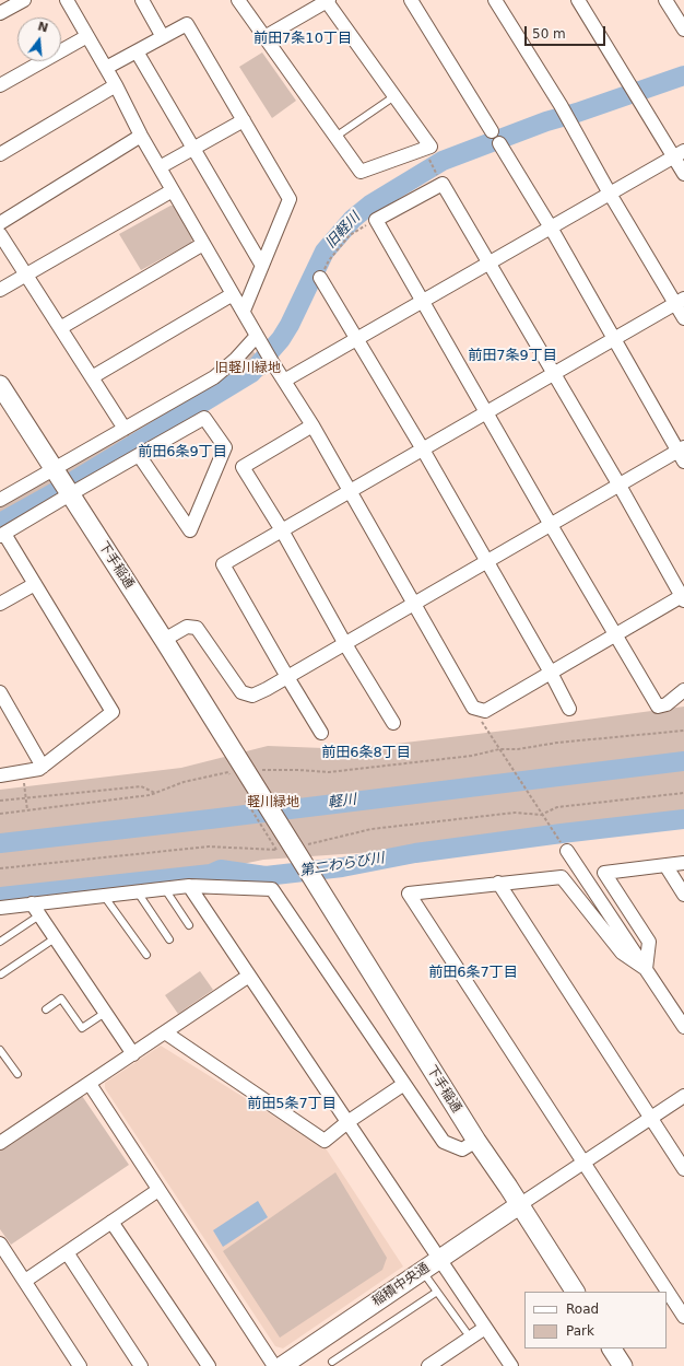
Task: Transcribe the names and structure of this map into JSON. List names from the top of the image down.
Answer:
{
  "streets": {
    "main road": ["下手稲通", "稲積中央通"]
  },
  "crossings": [
    ["下手稲通", "稲積中央通"]
  ],
  "districts": [
    "前田7条10丁目",
    "前田7条9丁目",
    "前田6条9丁目",
    "前田6条8丁目",
    "前田6条7丁目",
    "前田5条7丁目"
  ],
  "water": ["旧軽川", "軽川", "第二わらび川"],
  "parks": ["旧軽川緑地", "軽川緑地"],
  "legend": ["Road", "Park"],
  "scale_bar": "50 m",
  "north": "top"
}
